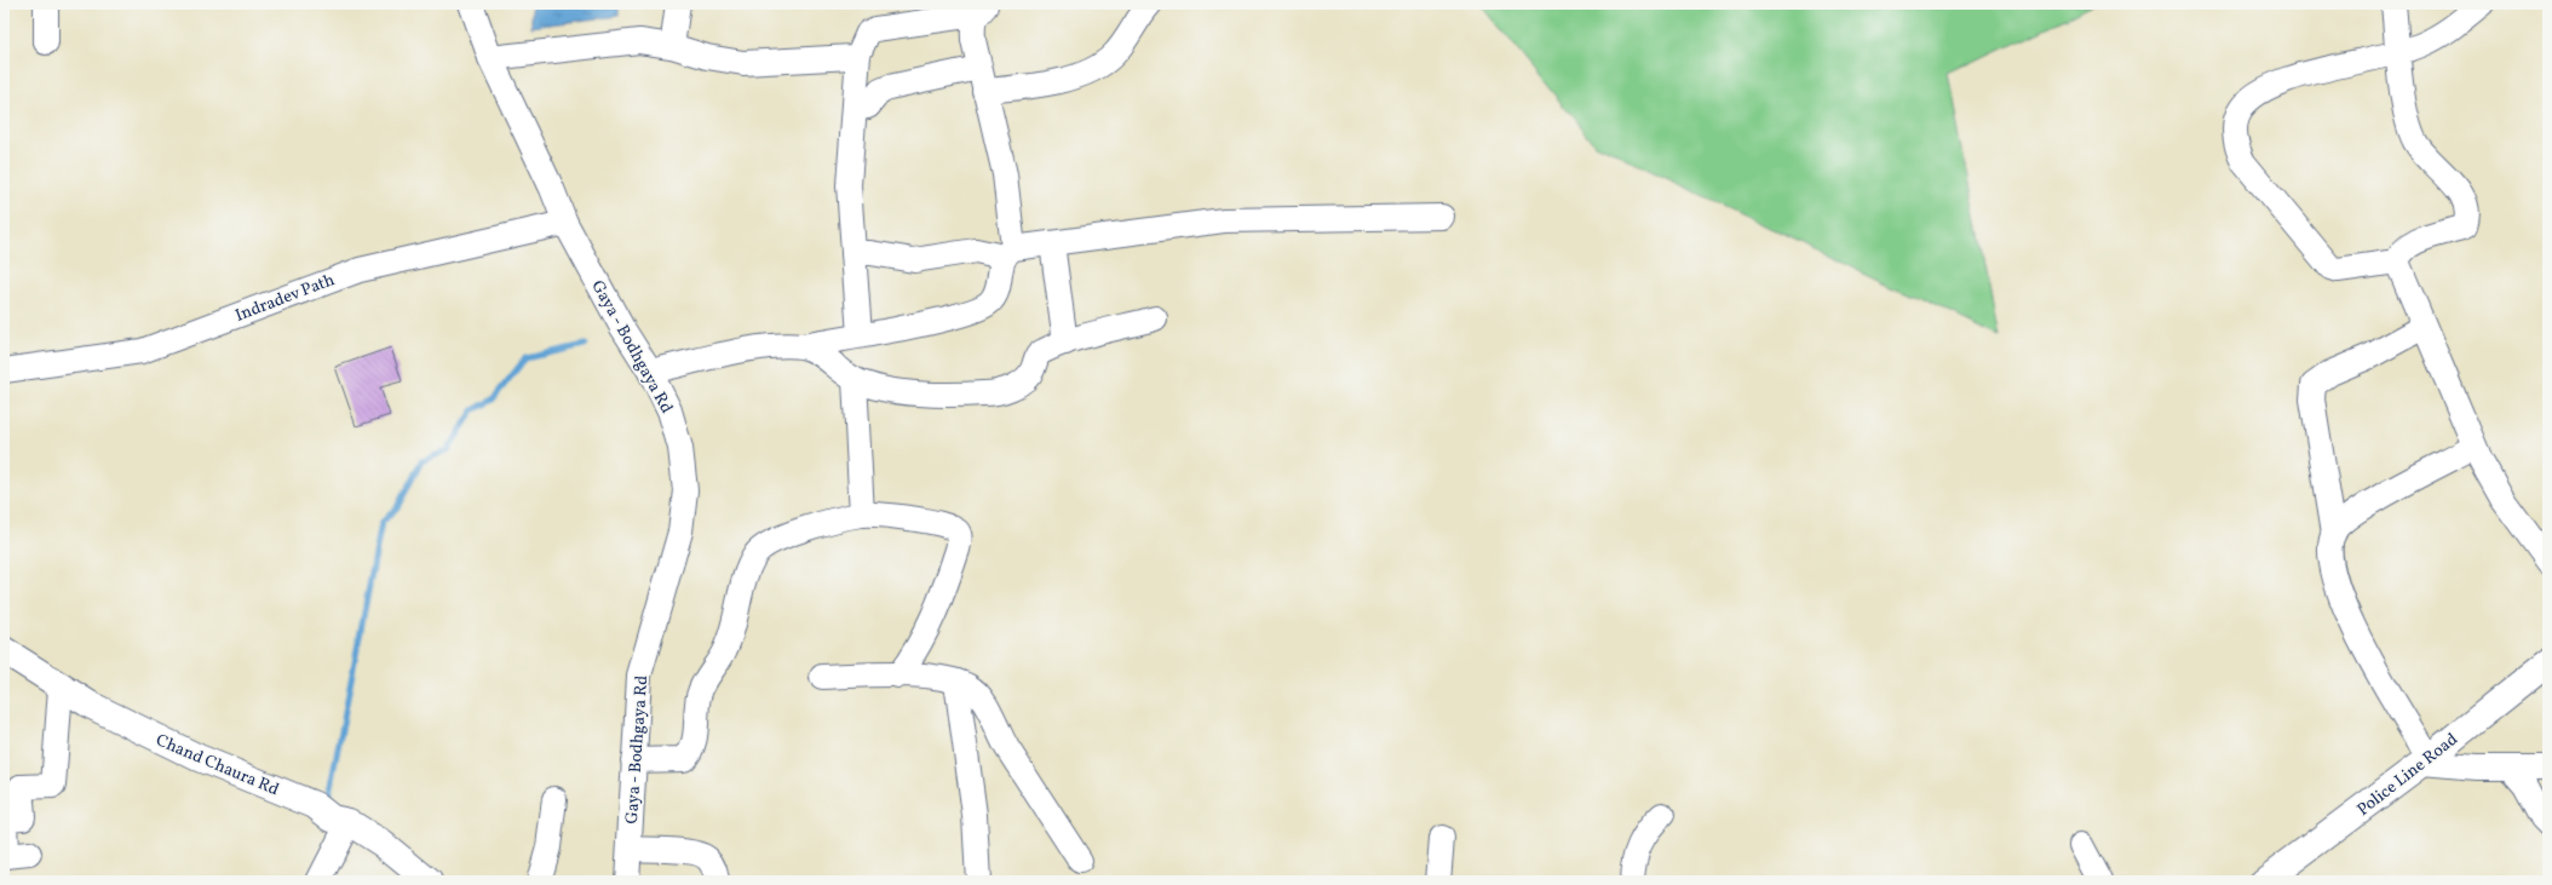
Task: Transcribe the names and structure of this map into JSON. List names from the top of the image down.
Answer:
{
  "streets": {
    "street": [
      "Indradev Path",
      "Gaya - Bodhgaya Rd",
      "Chand Chaura Rd",
      "Police Line Road"
    ]
  },
  "crossings": [
    ["Indradev Path", "Gaya - Bodhgaya Rd"]
  ]
}
